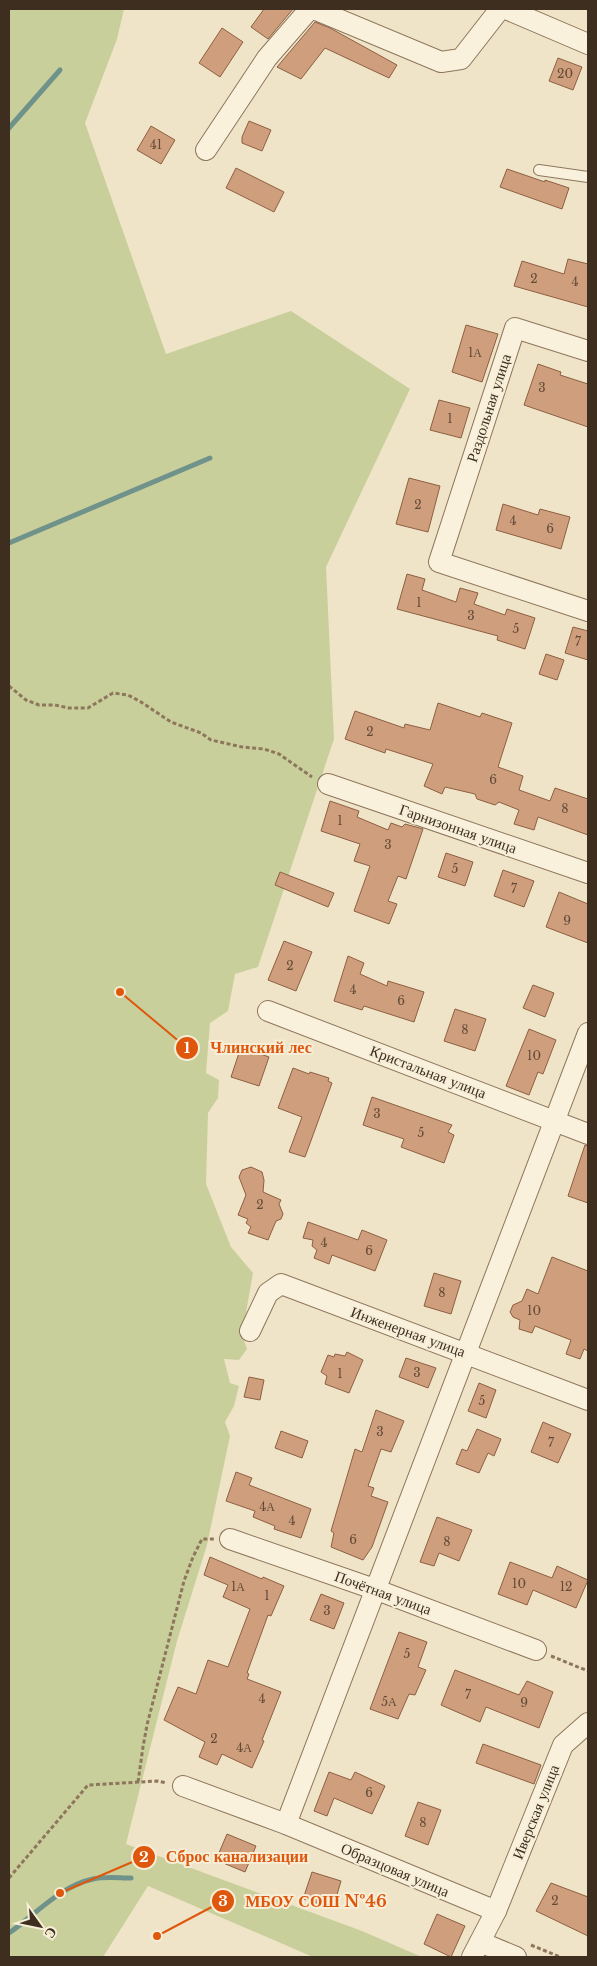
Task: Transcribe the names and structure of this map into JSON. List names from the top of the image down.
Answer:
{
  "streets": {
    "street": [
      "Раздольная улица",
      "Гарнизонная улица",
      "Кристальная улица",
      "Инженерная улица",
      "Почётная улица",
      "Иверская улица",
      "Образцовая улица"
    ]
  },
  "crossings": [
    ["Иверская улица", "Образцовая улица"]
  ],
  "places": ["Члинский лес", "Сброс канализации", "МБОУ СОШ №46"],
  "house_numbers": [
    "20",
    "41",
    "2",
    "4",
    "1А",
    "3",
    "1",
    "2",
    "4",
    "6",
    "1",
    "3",
    "5",
    "7",
    "2",
    "6",
    "8",
    "1",
    "3",
    "5",
    "7",
    "9",
    "2",
    "4",
    "6",
    "8",
    "10",
    "3",
    "5",
    "2",
    "4",
    "6",
    "8",
    "10",
    "3",
    "1",
    "5",
    "3",
    "7",
    "4А",
    "4",
    "6",
    "8",
    "10",
    "1А",
    "12",
    "1",
    "3",
    "5",
    "7",
    "4",
    "5А",
    "9",
    "2",
    "4А",
    "6",
    "8",
    "2"
  ],
  "north": "bottom right"
}
